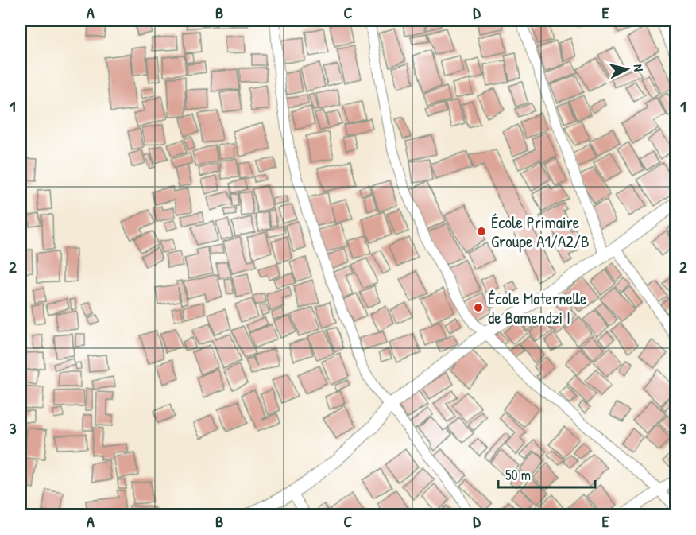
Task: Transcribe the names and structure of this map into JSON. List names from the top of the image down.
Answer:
{
  "places": ["École Primaire Groupe A1/A2/B", "École Maternelle de Bamendzi I"],
  "scale_bar": "50 m",
  "north": "right",
  "grid": {
    "columns": [
      "A",
      "B",
      "C",
      "D",
      "E"
    ],
    "rows": ["1", "2", "3"]
  }
}
